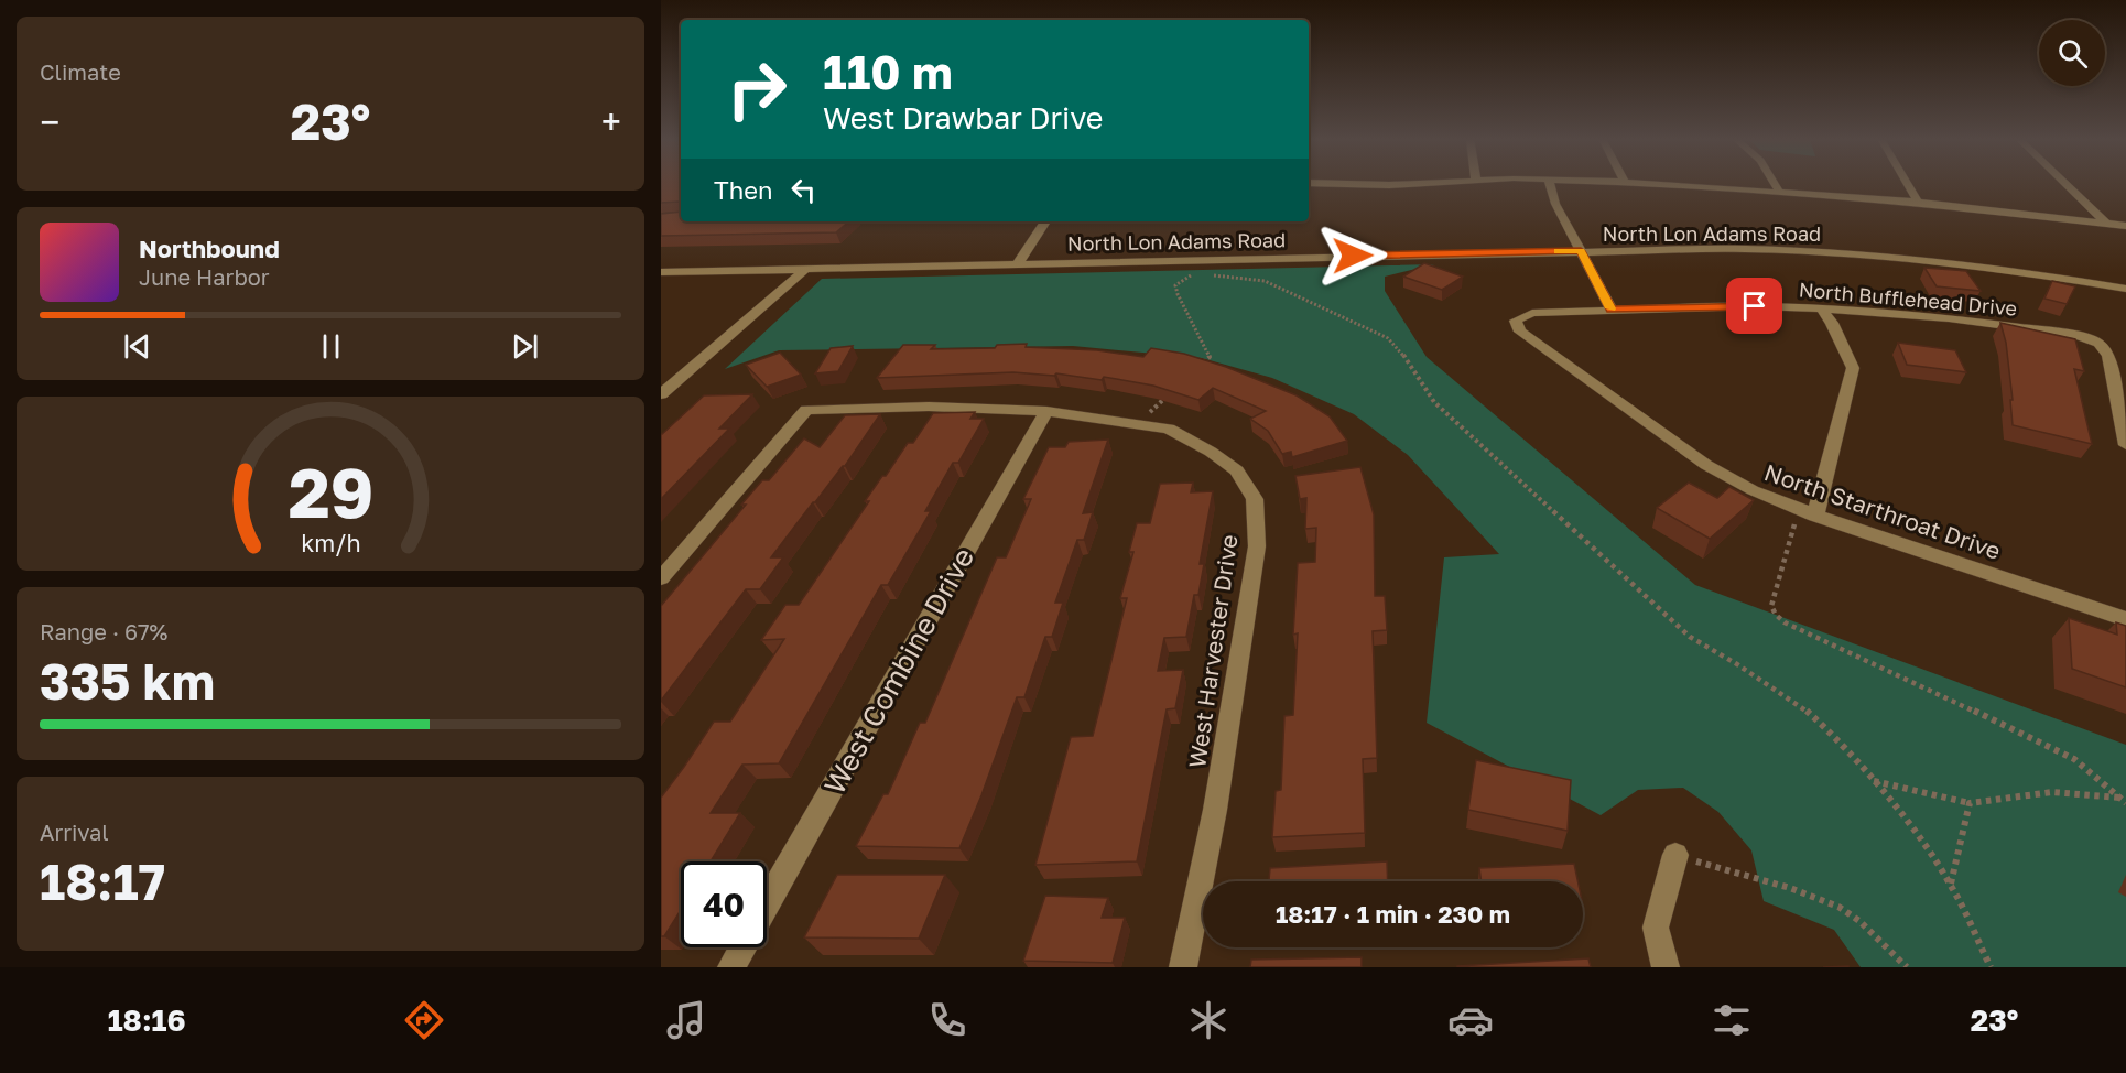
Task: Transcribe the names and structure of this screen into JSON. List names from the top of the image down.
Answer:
{
  "streets": {
    "street": [
      "North Lon Adams Road",
      "North Bufflehead Drive",
      "North Starthroat Drive",
      "West Harvester Drive",
      "West Combine Drive"
    ]
  },
  "crossings": [
    ["North Bufflehead Drive", "North Starthroat Drive"],
    ["West Harvester Drive", "West Combine Drive"]
  ],
  "page": {
    "tile": [
      "Climate",
      ["Range · 67%", "335 km"],
      ["Arrival", "18:17"]
    ],
    "turn": ["110 m", "West Drawbar Drive"],
    "heat": ["−", "23°", "+"],
    "then": "Then",
    "song": ["Northbound", "June Harbor"],
    "limit": "40",
    "trip": "18:17 · 1 min · 230 m",
    "tabs": ["18:16", "23°"],
    "gauge": ["29", "km/h"]
  }
}
